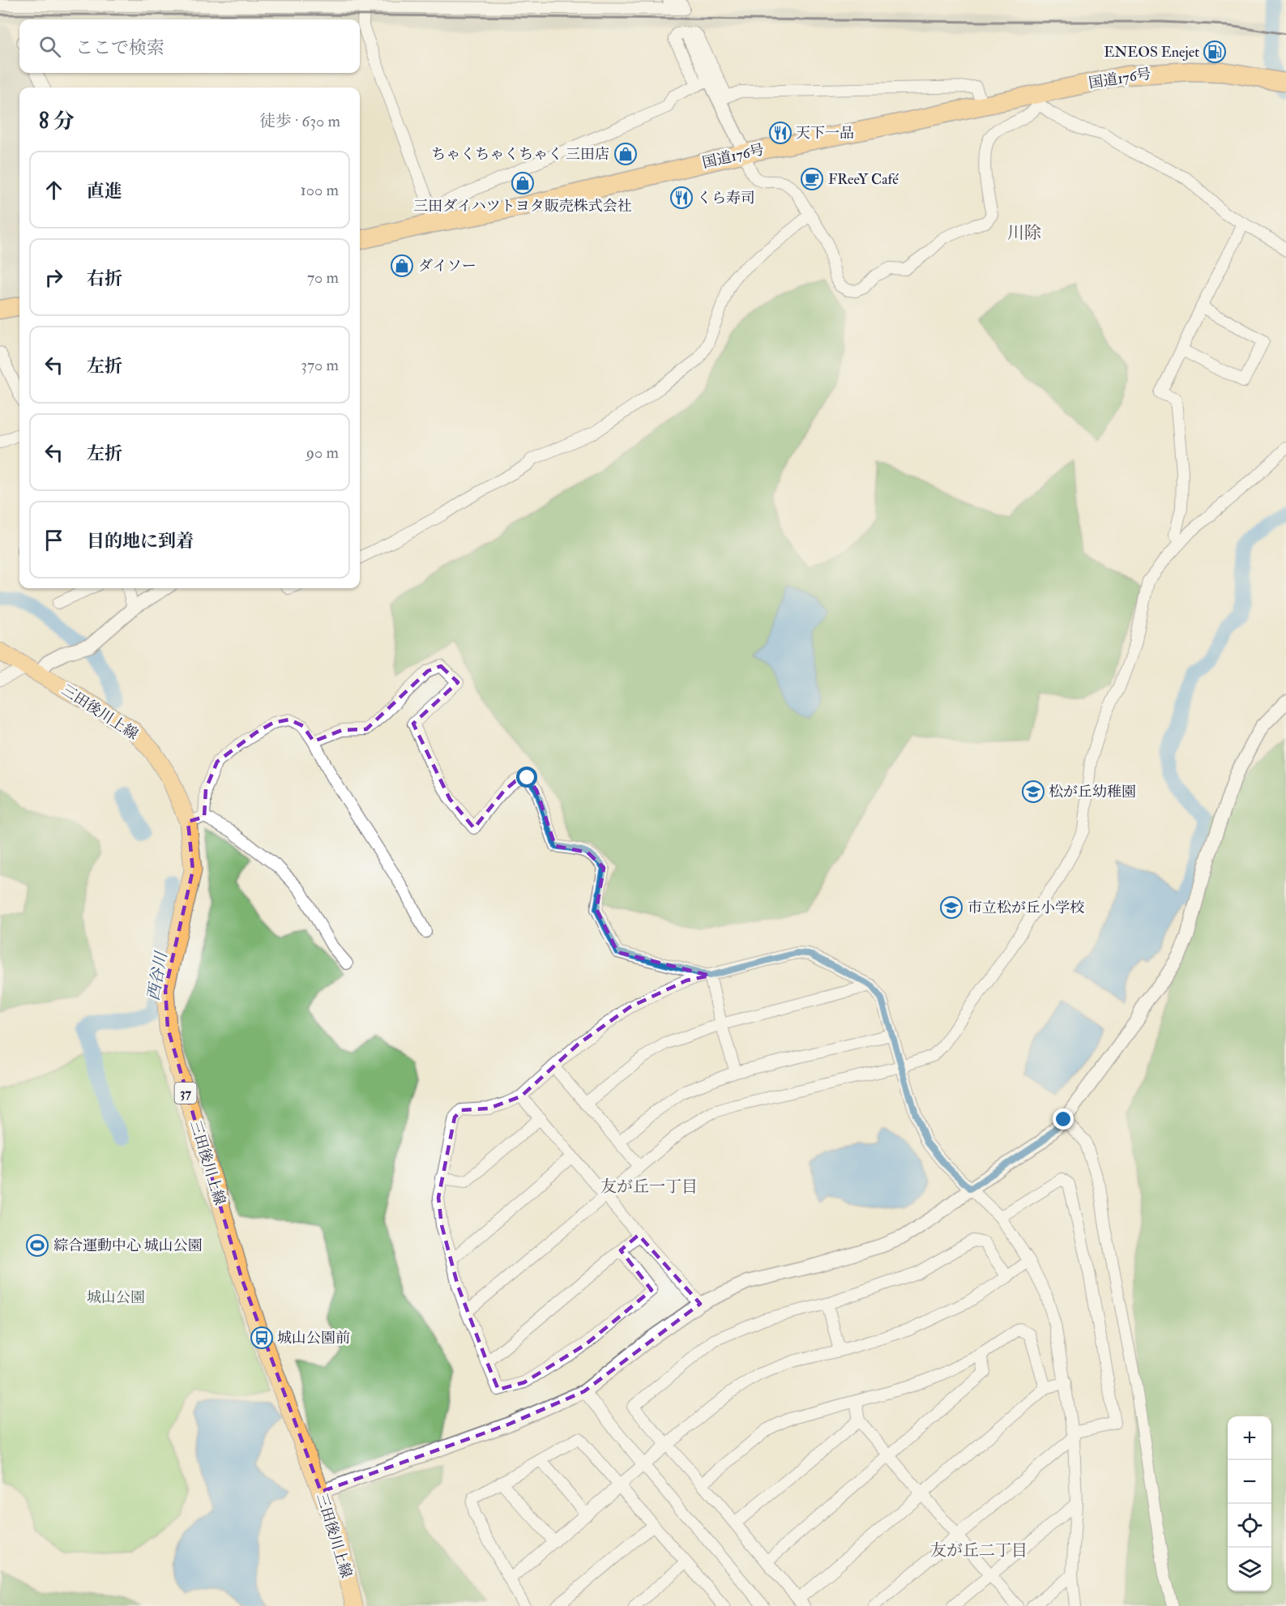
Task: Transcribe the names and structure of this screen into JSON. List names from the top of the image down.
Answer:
{
  "streets": {
    "highway": ["国道176号"],
    "main road": ["三田後川上線", "37"]
  },
  "districts": ["川除", "友が丘一丁目", "友が丘二丁目"],
  "water": ["西谷川"],
  "parks": ["城山公園"],
  "places": {
    "fuel station": ["ENEOS Enejet"],
    "restaurant": ["天下一品", "くら寿司"],
    "shop": ["ちゃくちゃくちゃく 三田店", "三田ダイハツトヨタ販売株式会社", "ダイソー"],
    "cafe": ["FReeY Café"],
    "school or university": ["松が丘幼稚園", "市立松が丘小学校"],
    "sports": ["綜合運動中心 城山公園"],
    "bus stop": ["城山公園前"]
  },
  "page": {
    "search": "ここで検索",
    "heading": ["8 分", "徒歩 · 630 m"],
    "list": [
      ["直進", "100 m"],
      ["右折", "70 m"],
      ["左折", "370 m"],
      ["左折", "90 m"],
      "目的地に到着"
    ],
    "map_buttons": ["+", "−"]
  }
}
